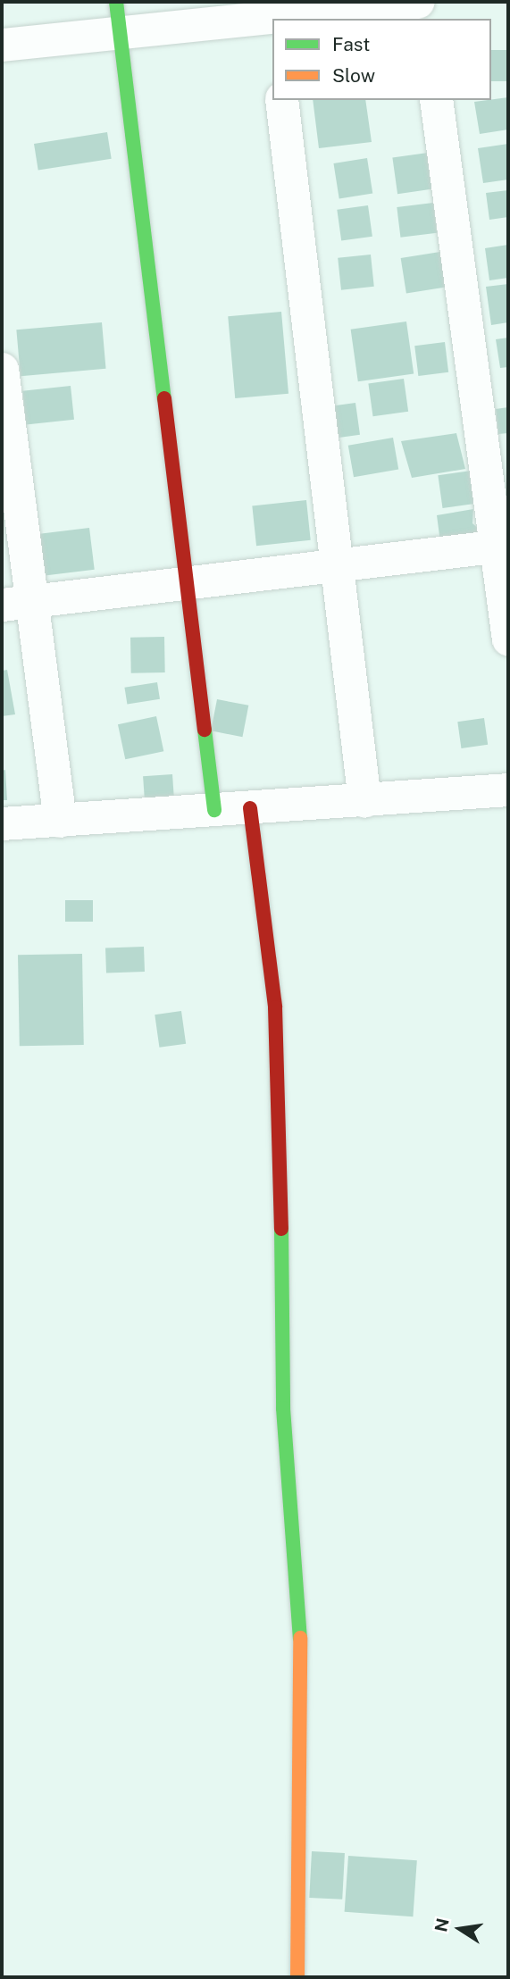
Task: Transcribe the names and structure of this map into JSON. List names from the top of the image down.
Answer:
{
  "legend": ["Fast", "Slow"],
  "north": "left"
}
